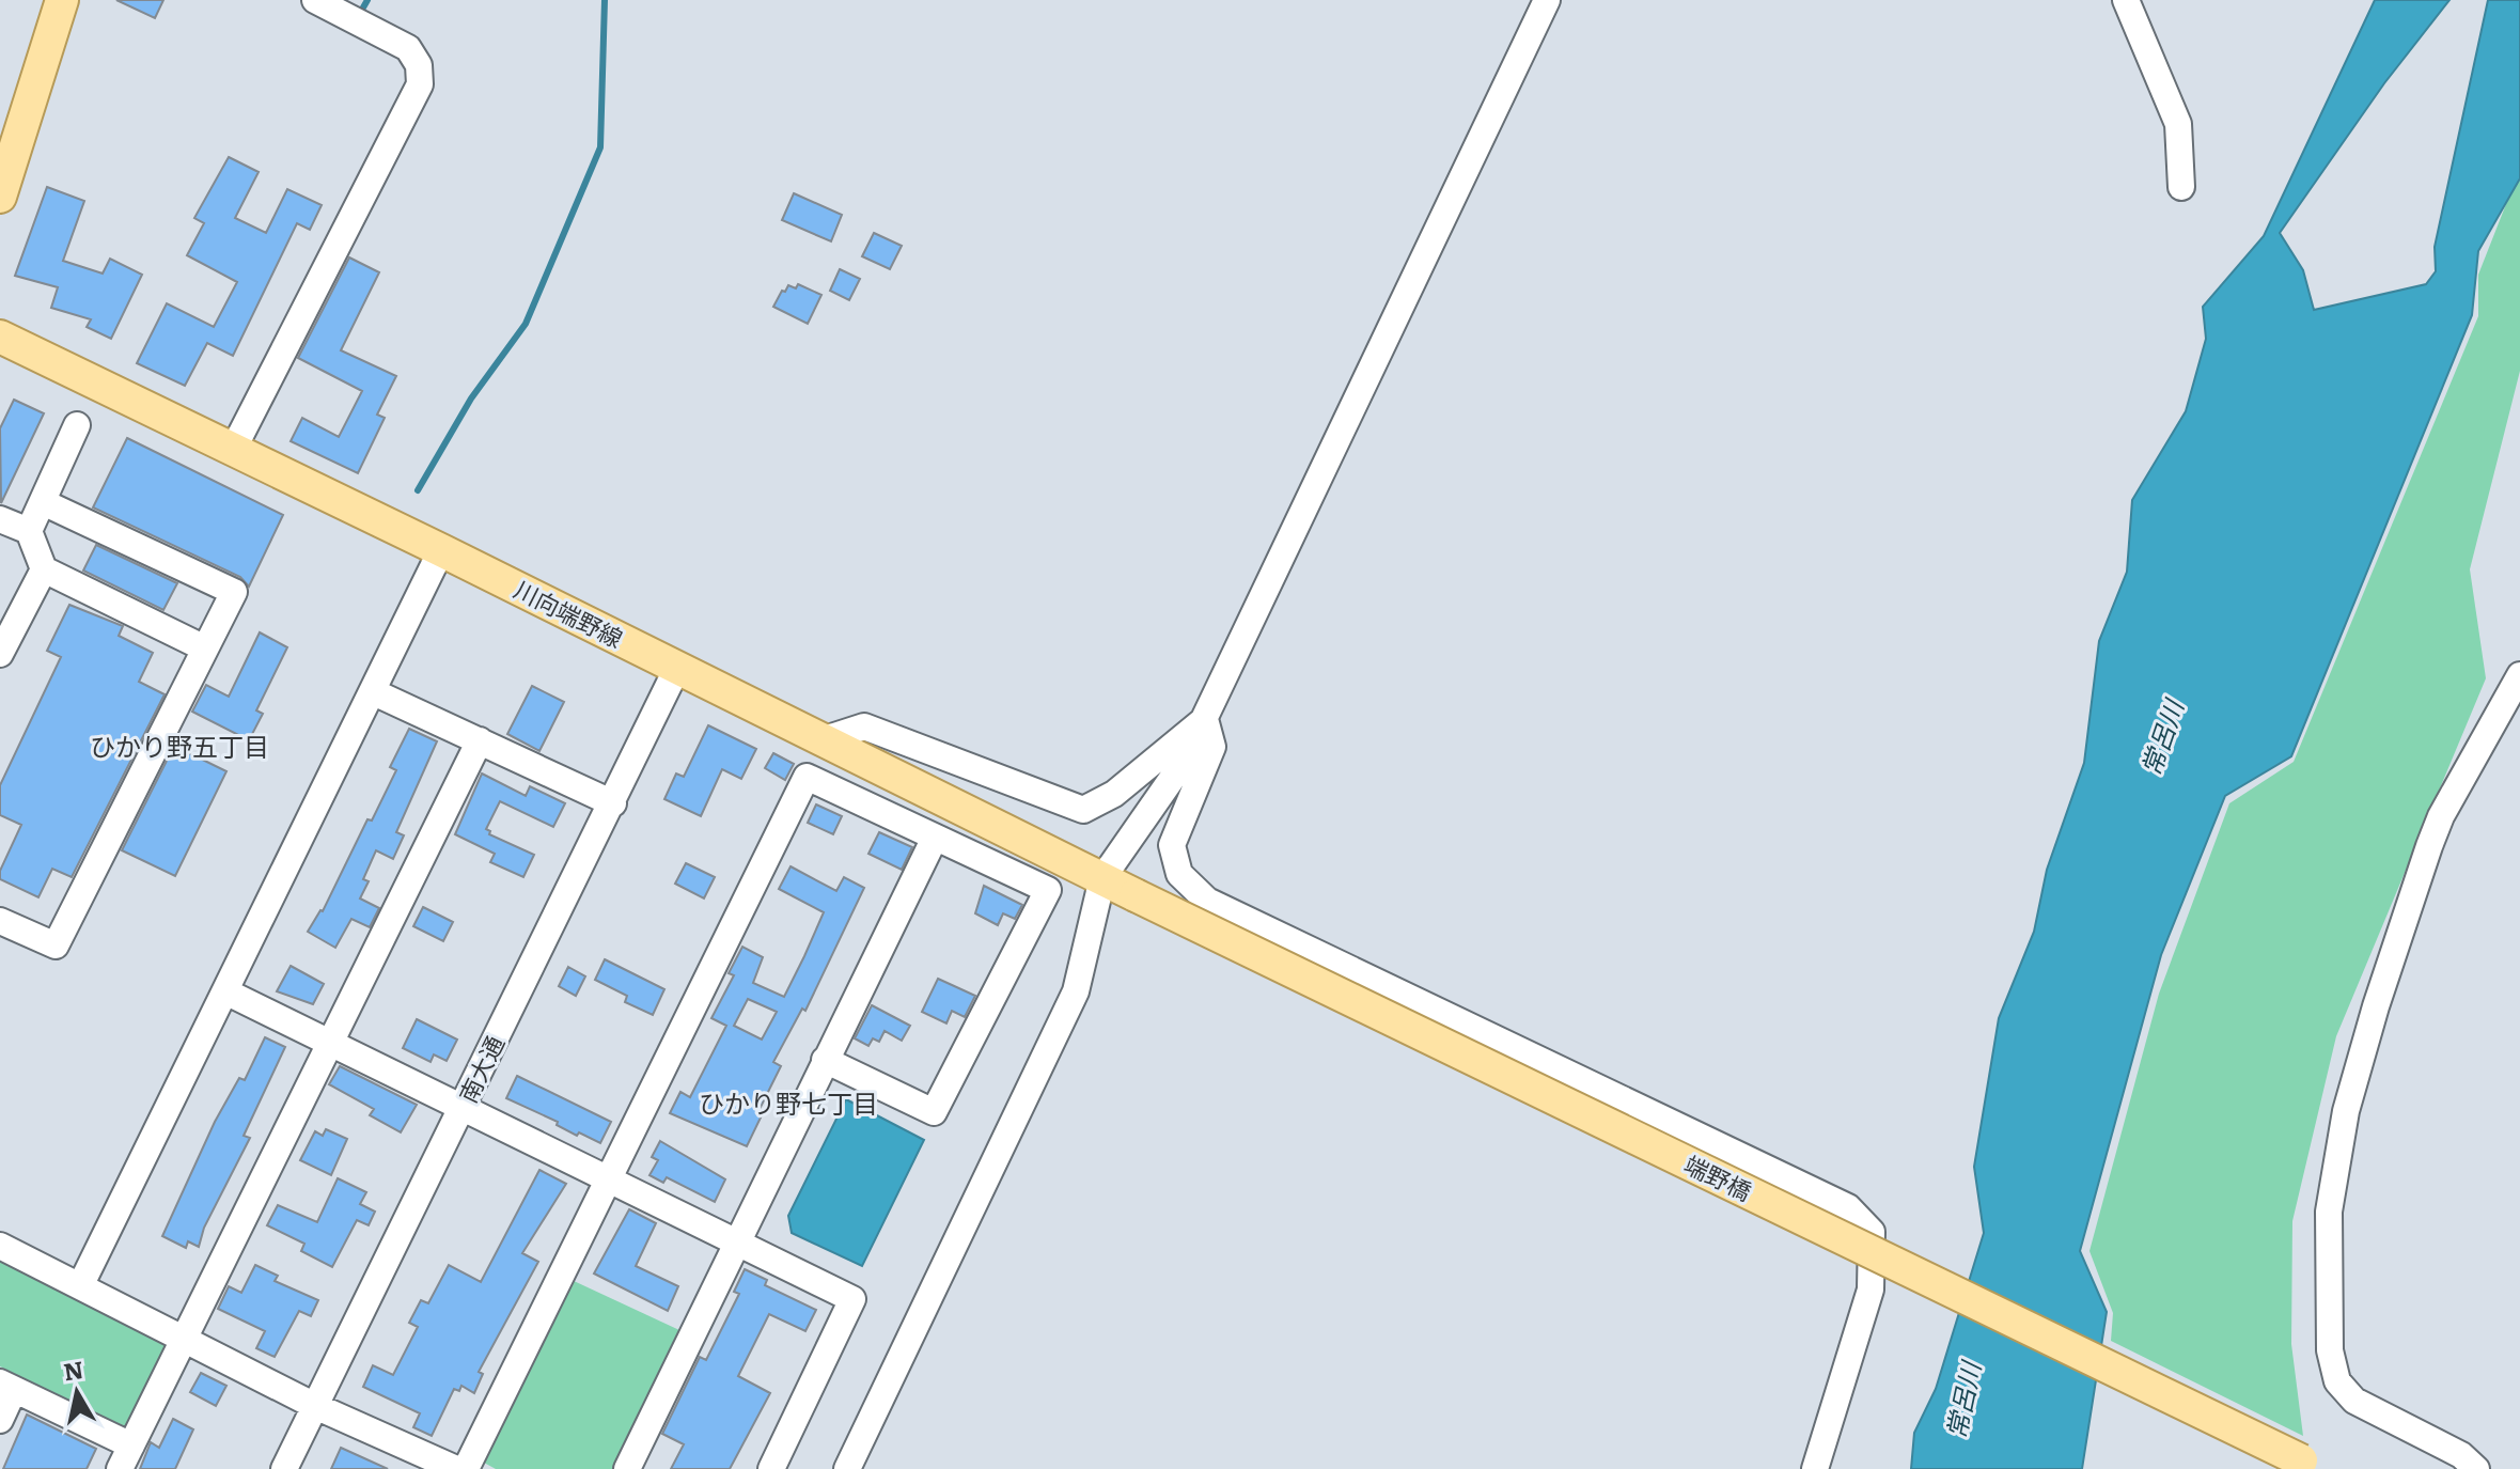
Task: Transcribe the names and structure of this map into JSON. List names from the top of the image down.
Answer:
{
  "streets": {
    "main road": ["川向端野線", "端野橋"],
    "street": ["南大通"]
  },
  "crossings": [
    ["川向端野線", "南大通"],
    ["川向端野線", "端野橋"]
  ],
  "districts": ["ひかり野五丁目", "ひかり野七丁目"],
  "water": ["常呂川"],
  "north": "top"
}
